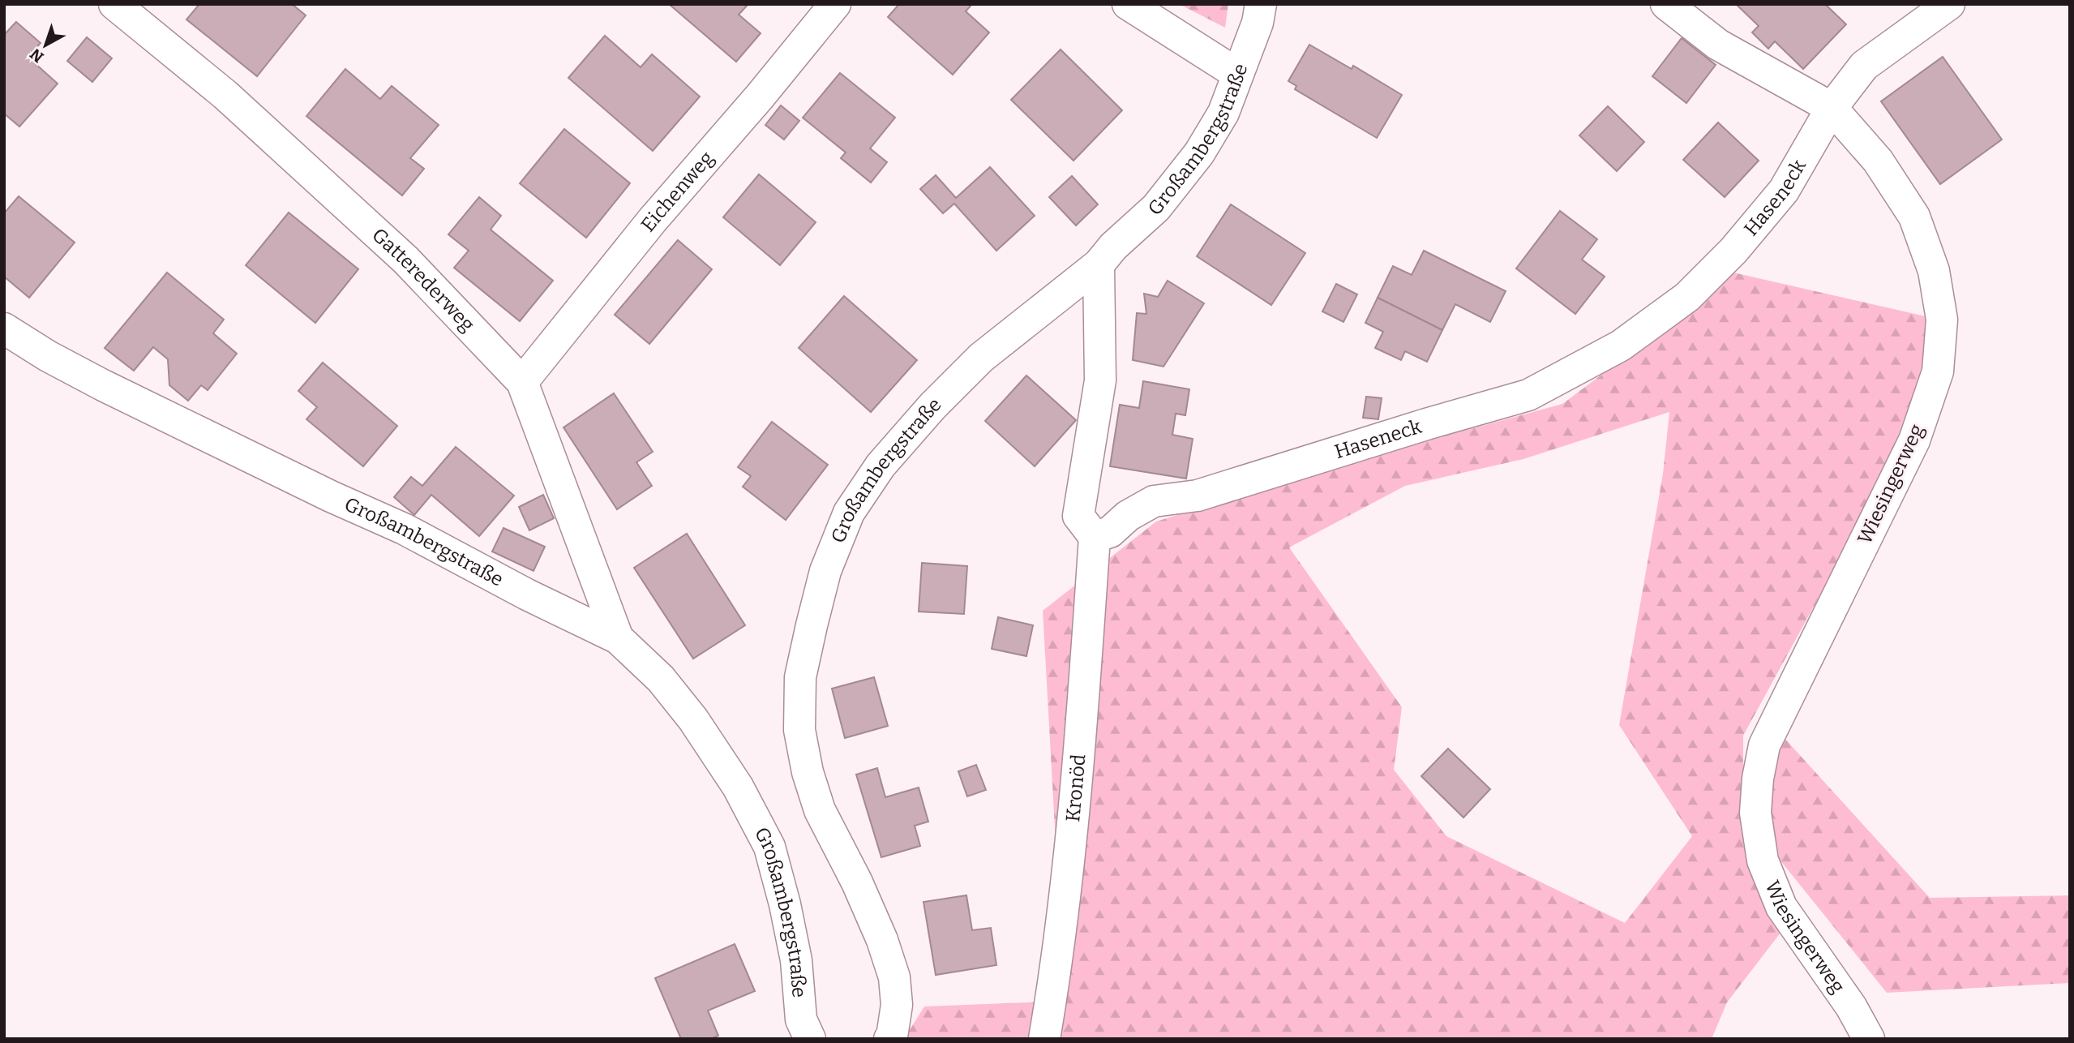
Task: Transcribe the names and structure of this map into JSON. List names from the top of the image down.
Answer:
{
  "streets": {
    "street": [
      "Großambergstraße",
      "Eichenweg",
      "Haseneck",
      "Gatterederweg",
      "Wiesingerweg",
      "Kronöd"
    ]
  },
  "crossings": [
    ["Großambergstraße", "Gatterederweg"],
    ["Eichenweg", "Gatterederweg"],
    ["Haseneck", "Wiesingerweg"],
    ["Haseneck", "Kronöd"]
  ],
  "north": "bottom left"
}
